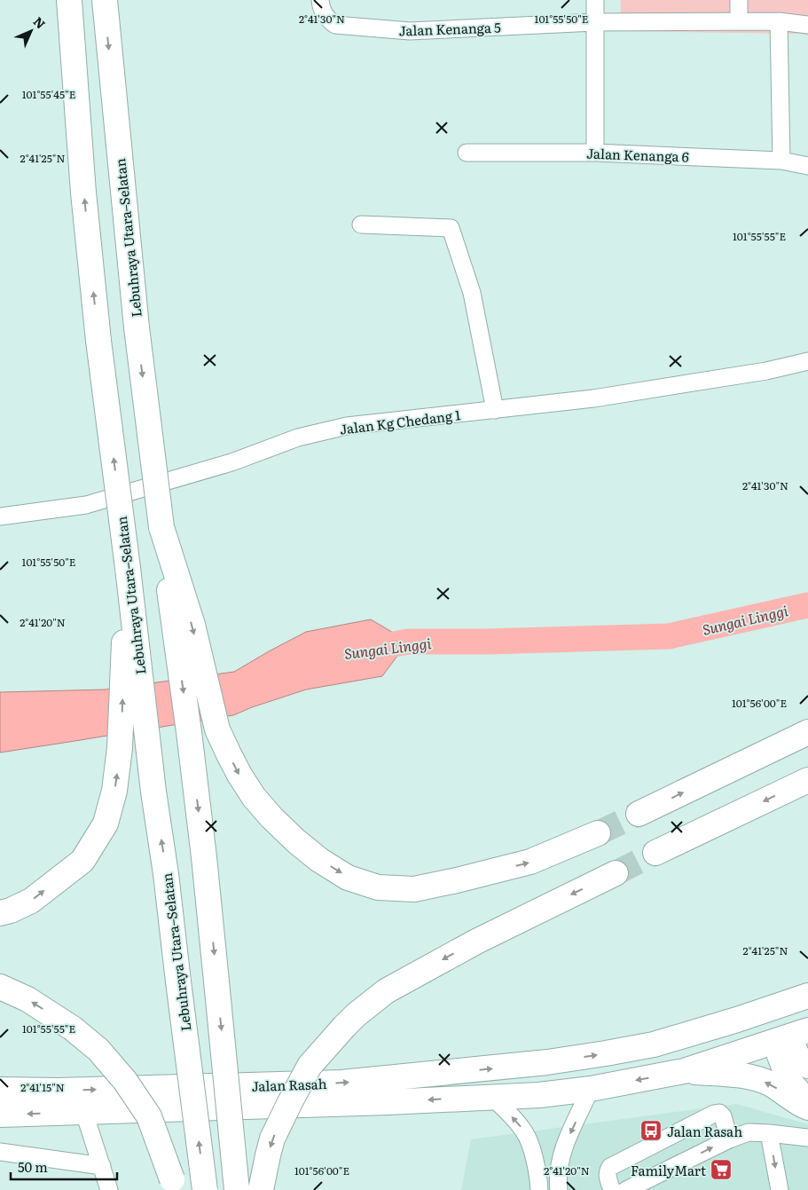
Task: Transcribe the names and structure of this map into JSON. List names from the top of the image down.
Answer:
{
  "streets": {
    "highway": ["Lebuhraya Utara–Selatan", "Jalan Rasah"],
    "street": ["Jalan Kenanga 5", "Jalan Kenanga 6", "Jalan Kg Chedang 1"]
  },
  "water": ["Sungai Linggi"],
  "places": {
    "bus stop": ["Jalan Rasah"],
    "supermarket": ["FamilyMart"]
  },
  "scale_bar": "50 m",
  "north": "top right",
  "coordinates": [
    "2°41'30\"N",
    "101°55'50\"E",
    "101°55'45\"E",
    "2°41'25\"N",
    "101°55'55\"E",
    "2°41'20\"N",
    "101°56'00\"E",
    "2°41'15\"N"
  ]
}
